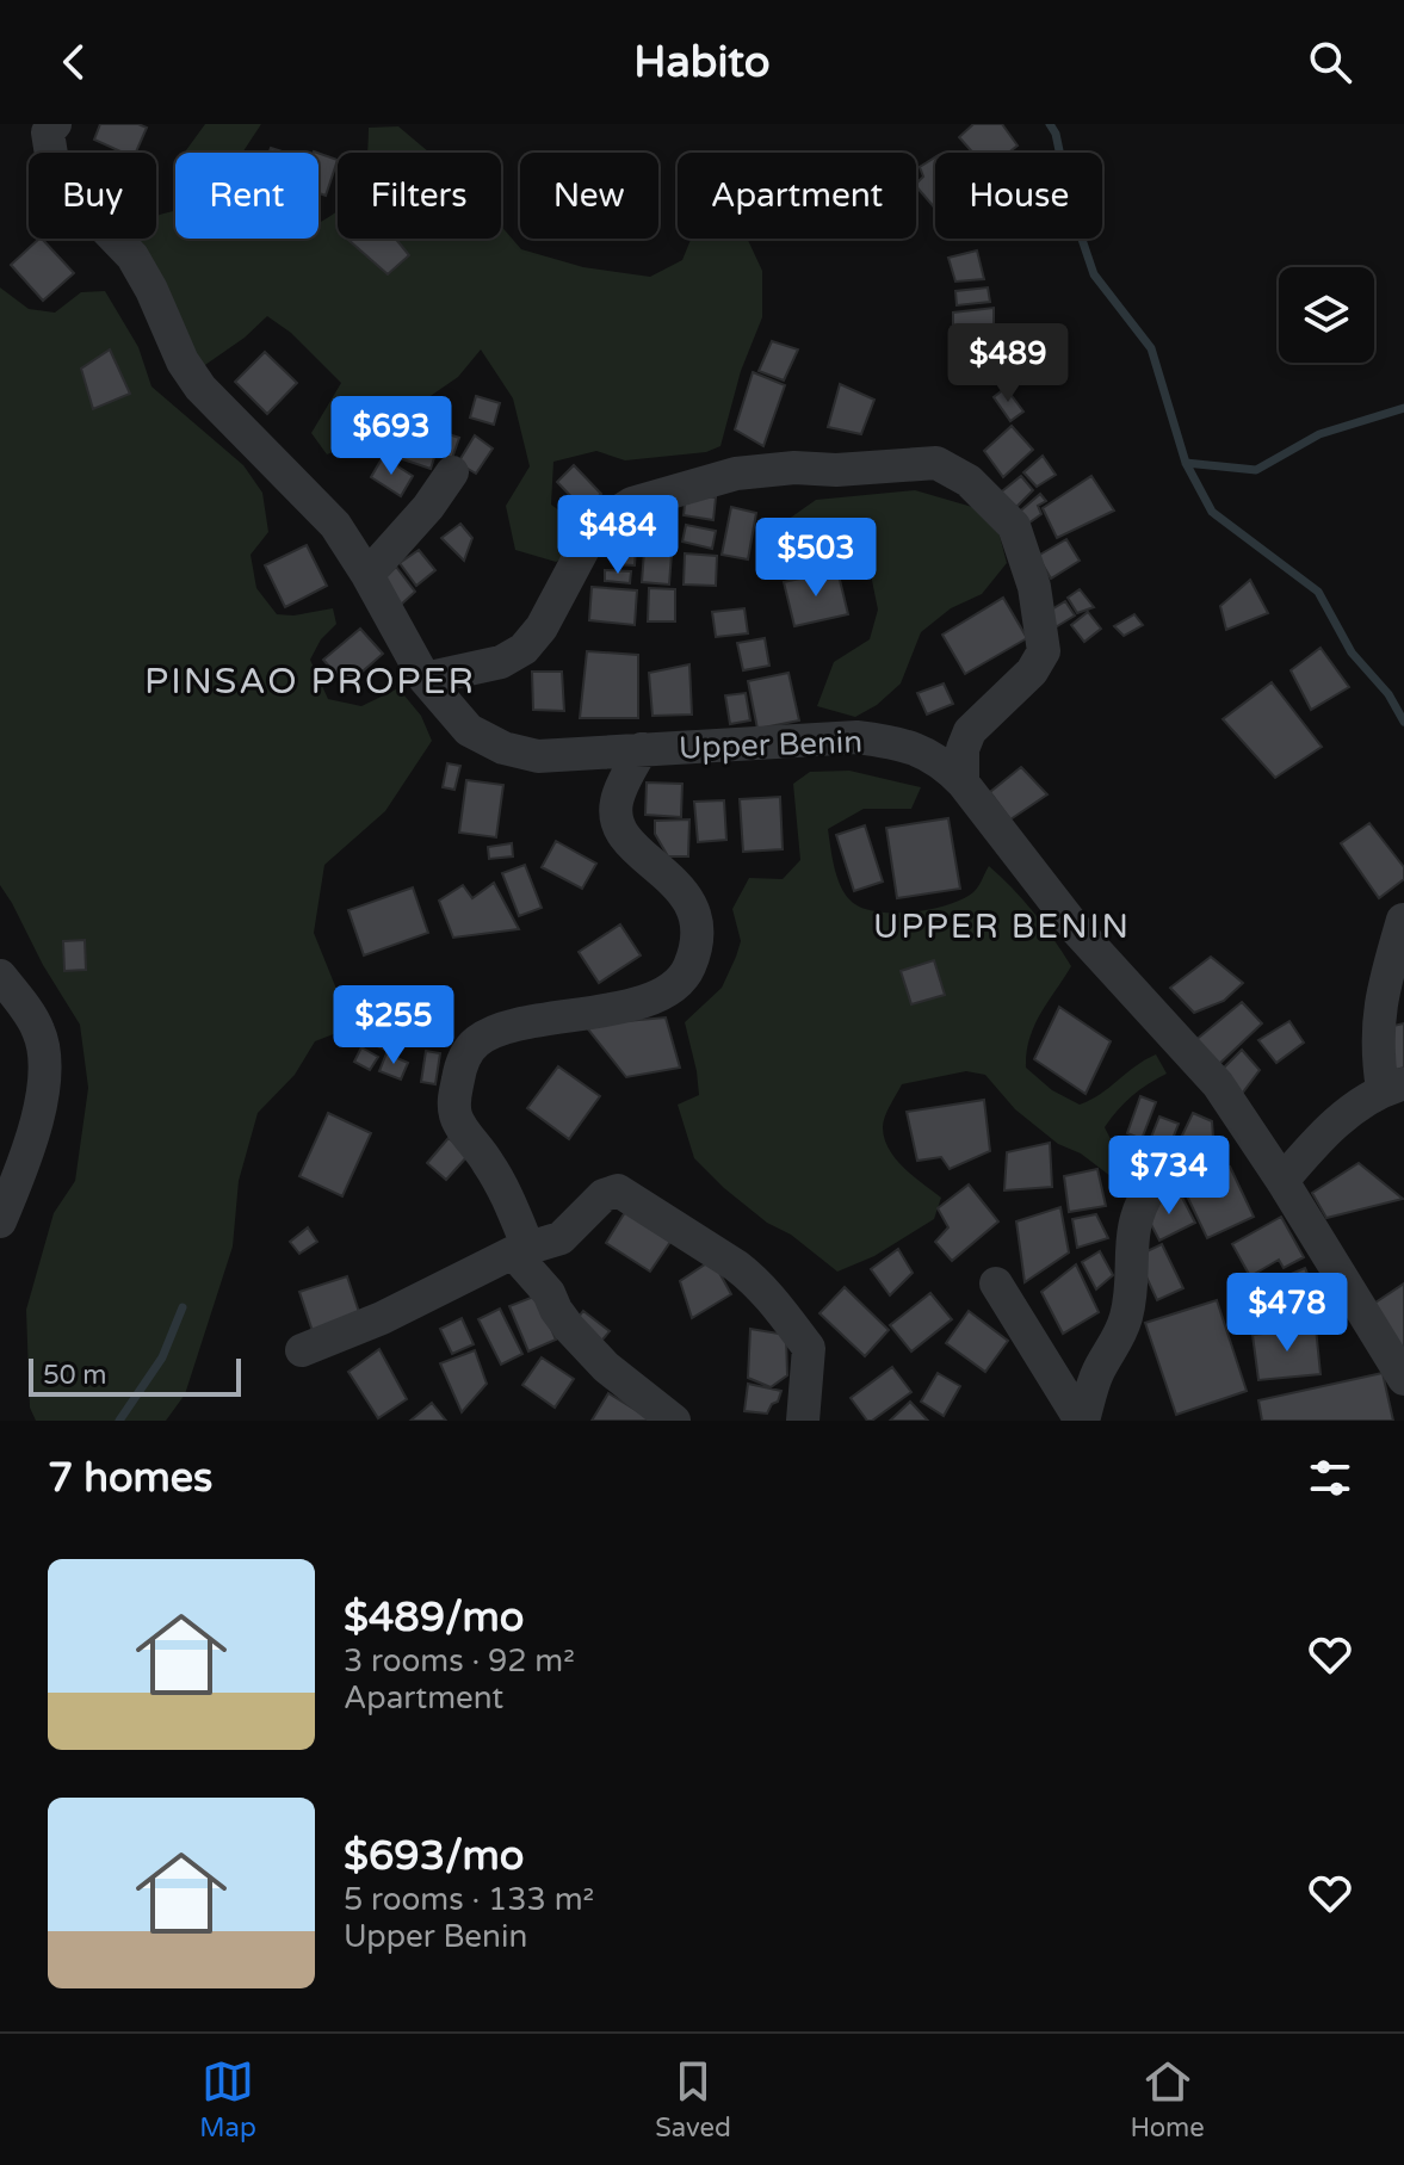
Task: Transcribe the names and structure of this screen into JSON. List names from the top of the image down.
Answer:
{
  "streets": {
    "street": ["Upper Benin"]
  },
  "districts": ["PINSAO PROPER", "UPPER BENIN"],
  "scale_bar": "50 m",
  "page": {
    "header": "Habito",
    "chip": [
      "Buy",
      "Rent",
      "Filters",
      "New",
      "Apartment",
      "House"
    ],
    "price": [
      "$489",
      "$693",
      "$484",
      "$503",
      "$255",
      "$734",
      "$478"
    ],
    "scale": "50 m",
    "heading": "7 homes",
    "list": [
      {
        "name": "$489/mo",
        "note": "3 rooms · 92 m² · Apartment"
      },
      {
        "name": "$693/mo",
        "note": "5 rooms · 133 m² · Upper Benin"
      }
    ],
    "tabs": ["Map", "Saved", "Home"]
  }
}
